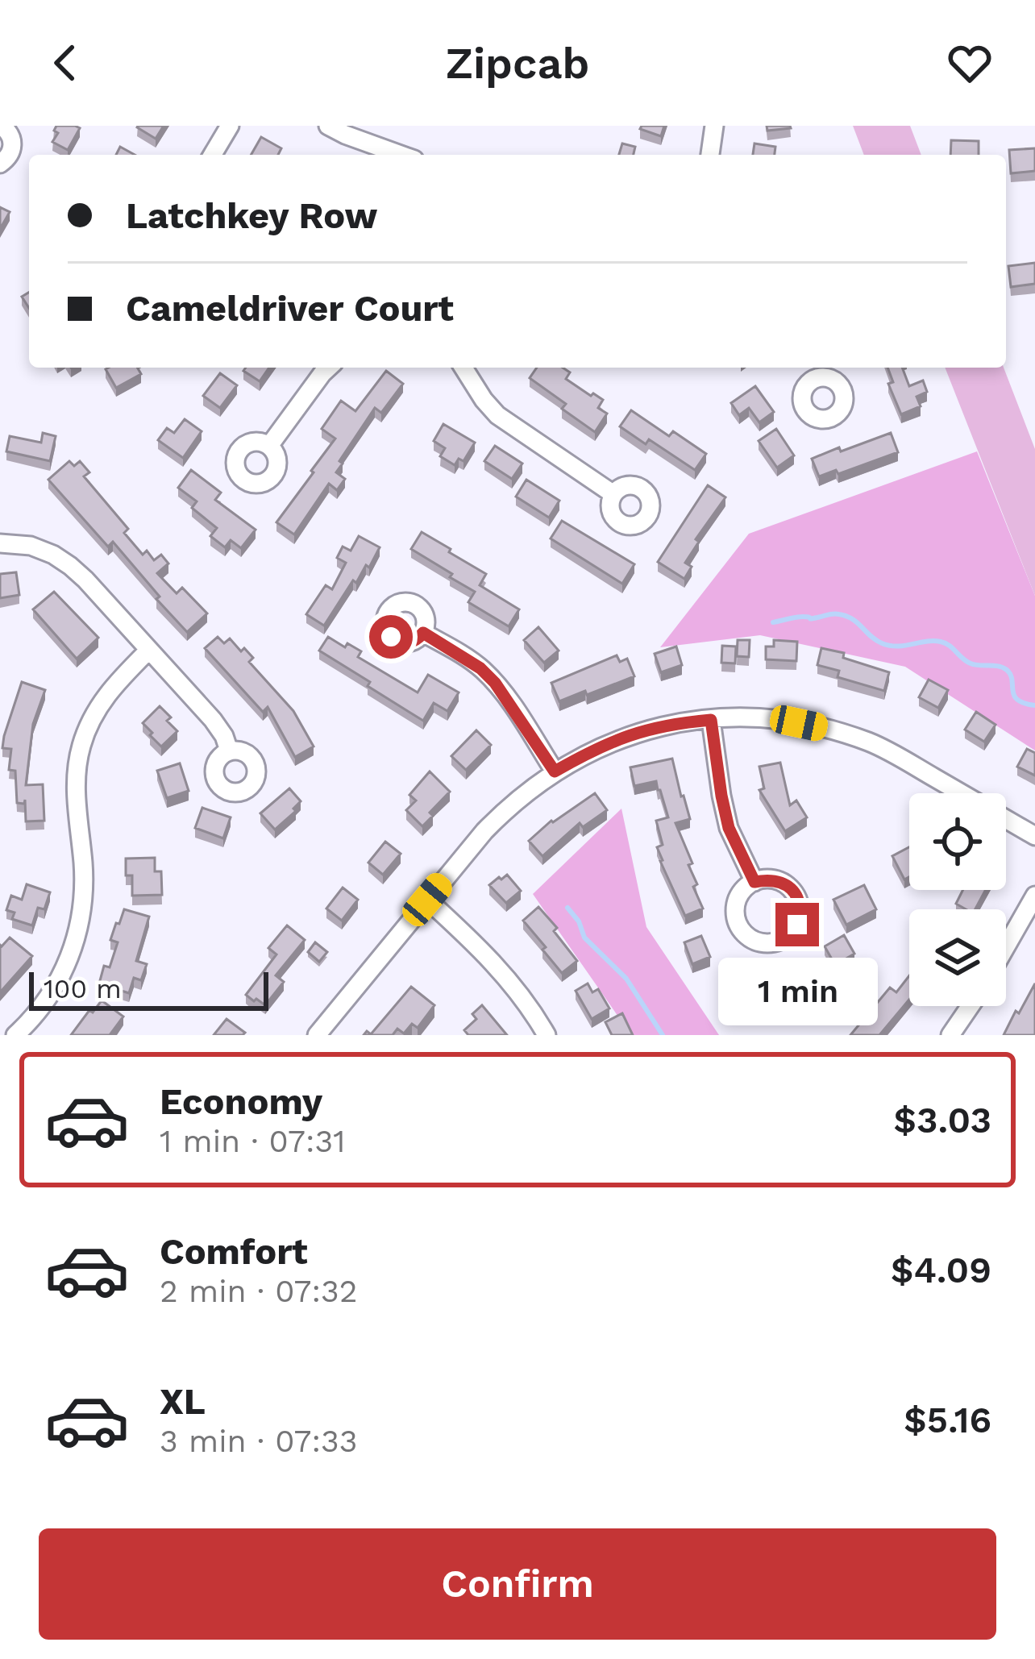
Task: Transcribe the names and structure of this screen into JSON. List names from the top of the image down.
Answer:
{
  "scale_bar": "100 m",
  "page": {
    "header": "Zipcab",
    "banner": ["Latchkey Row", "Cameldriver Court"],
    "bubble": "1 min",
    "scale": "100 m",
    "list": [
      {
        "name": "Economy",
        "note": "1 min · 07:31",
        "value": "$3.03"
      },
      {
        "name": "Comfort",
        "note": "2 min · 07:32",
        "value": "$4.09"
      },
      {
        "name": "XL",
        "note": "3 min · 07:33",
        "value": "$5.16"
      }
    ],
    "buttons": "Confirm"
  }
}
